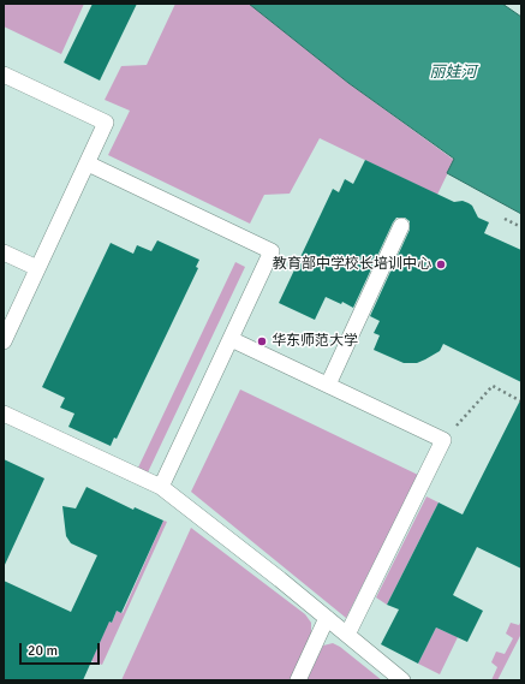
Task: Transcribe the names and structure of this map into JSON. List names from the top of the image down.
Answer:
{
  "water": ["丽娃河"],
  "places": ["教育部中学校长培训中心", "华东师范大学"],
  "scale_bar": "20 m"
}
